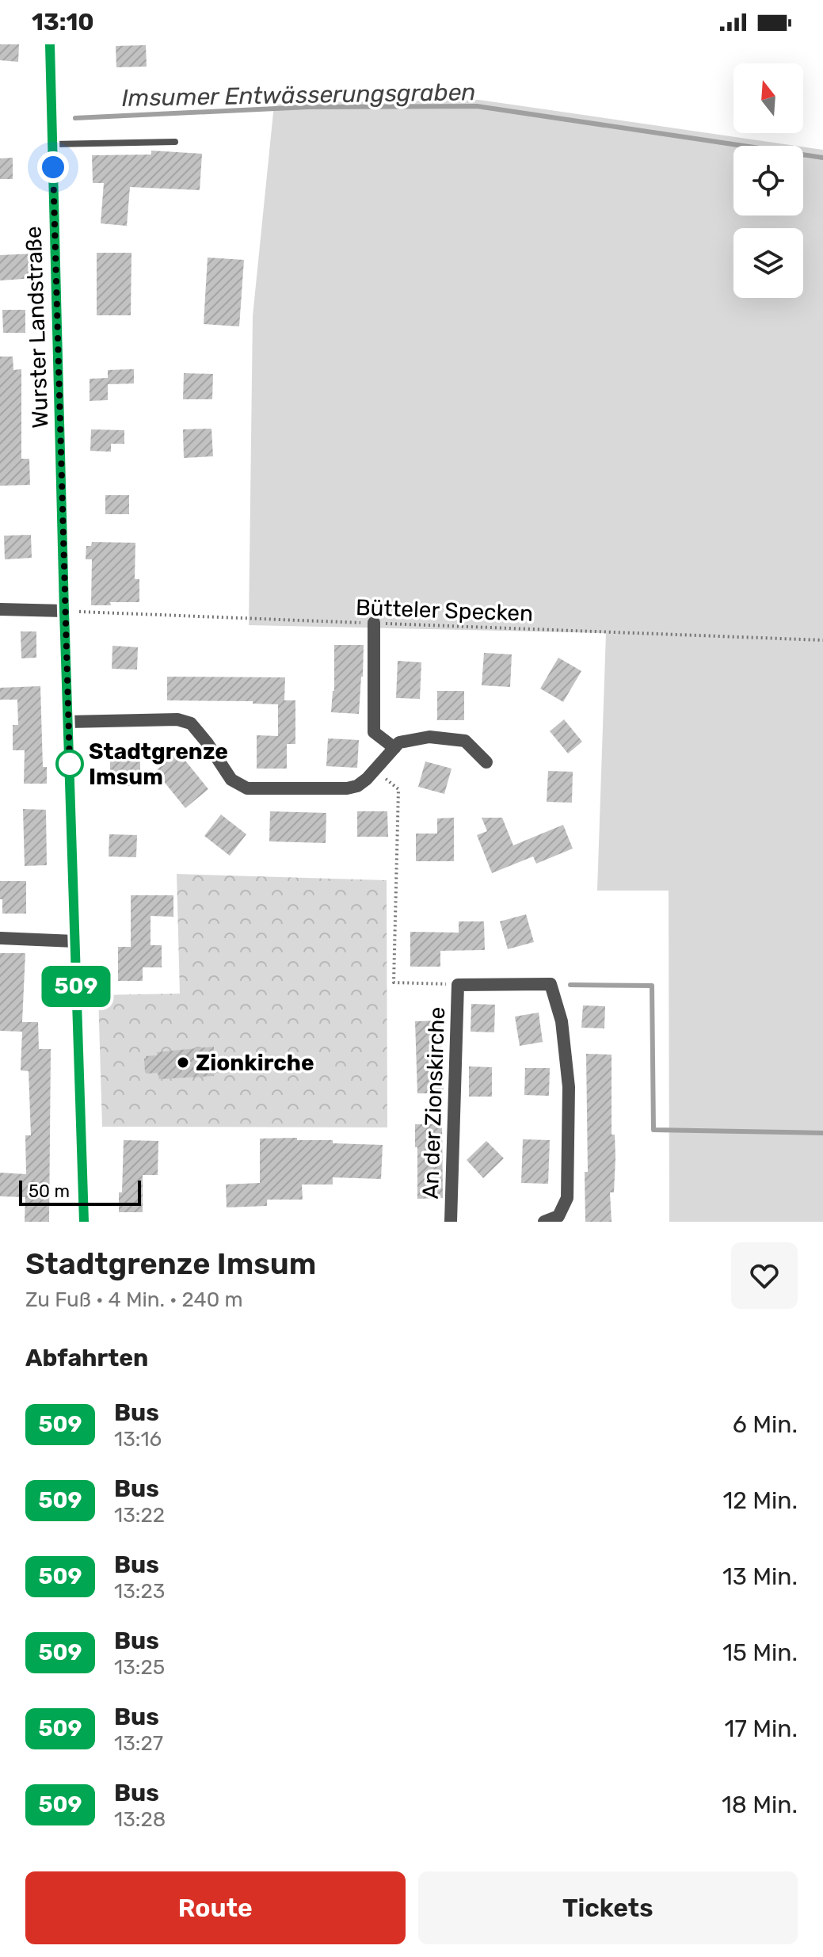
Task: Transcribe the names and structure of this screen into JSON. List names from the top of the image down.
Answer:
{
  "streets": {
    "main road": ["Wurster Landstraße"],
    "street": ["An der Zionskirche"],
    "path": ["Bütteler Specken"]
  },
  "crossings": [
    ["Wurster Landstraße", "Bütteler Specken"]
  ],
  "water": ["Imsumer Entwässerungsgraben"],
  "places": ["Stadtgrenze Imsum", "Zionkirche"],
  "lines": ["bus line 509"],
  "scale_bar": "50 m",
  "north": "top",
  "page": {
    "status": "13:10",
    "on_map": "509",
    "scale": "50 m",
    "heading": [
      ["Stadtgrenze Imsum", "Zu Fuß · 4 Min. · 240 m"],
      "Abfahrten"
    ],
    "list": [
      {
        "mark": "509",
        "name": "Bus",
        "note": "13:16",
        "value": "6 Min."
      },
      {
        "mark": "509",
        "name": "Bus",
        "note": "13:22",
        "value": "12 Min."
      },
      {
        "mark": "509",
        "name": "Bus",
        "note": "13:23",
        "value": "13 Min."
      },
      {
        "mark": "509",
        "name": "Bus",
        "note": "13:25",
        "value": "15 Min."
      },
      {
        "mark": "509",
        "name": "Bus",
        "note": "13:27",
        "value": "17 Min."
      },
      {
        "mark": "509",
        "name": "Bus",
        "note": "13:28",
        "value": "18 Min."
      }
    ],
    "buttons": ["Route", "Tickets"]
  }
}
